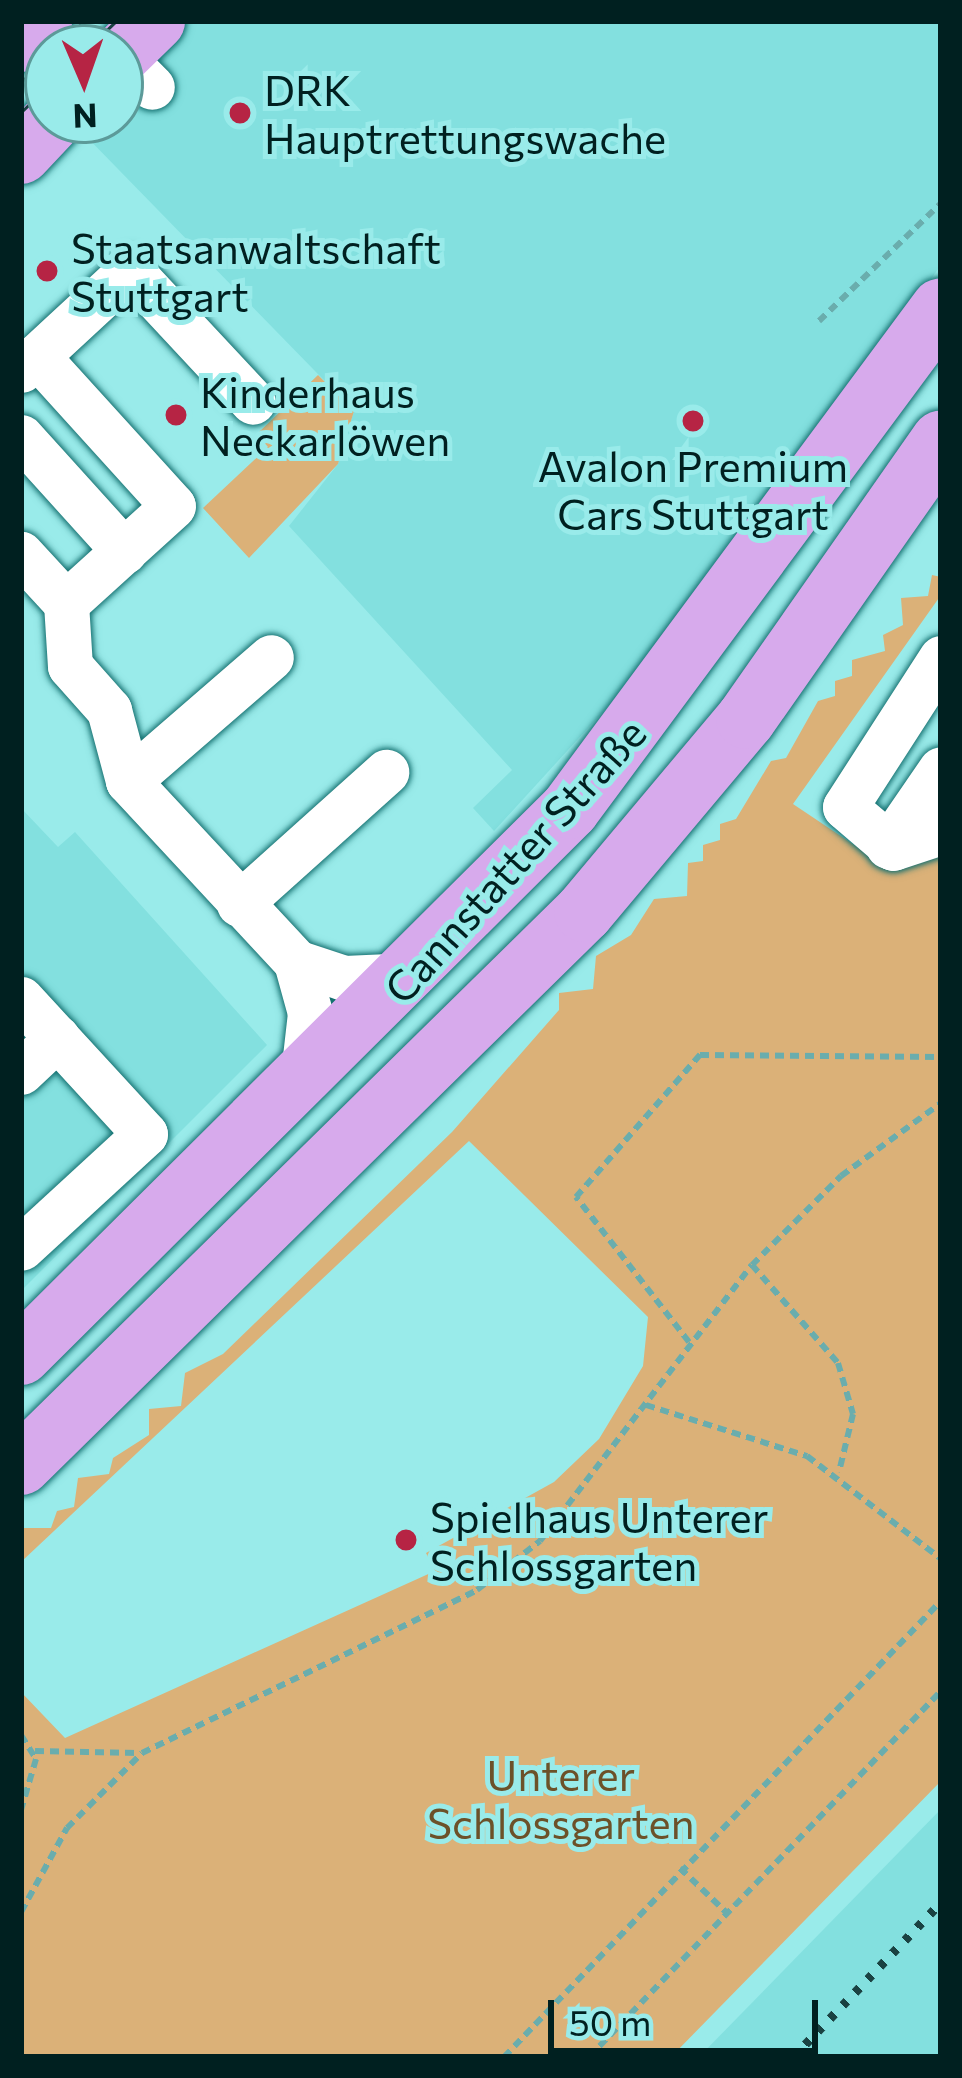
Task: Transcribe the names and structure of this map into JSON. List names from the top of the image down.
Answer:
{
  "streets": {
    "main road": ["Cannstatter Straße"]
  },
  "parks": ["Unterer Schlossgarten"],
  "places": [
    "DRK Hauptrettungswache",
    "Staatsanwaltschaft Stuttgart",
    "Kinderhaus Neckarlöwen",
    "Avalon Premium Cars Stuttgart",
    "Spielhaus Unterer Schlossgarten"
  ],
  "scale_bar": "50 m",
  "north": "bottom"
}
